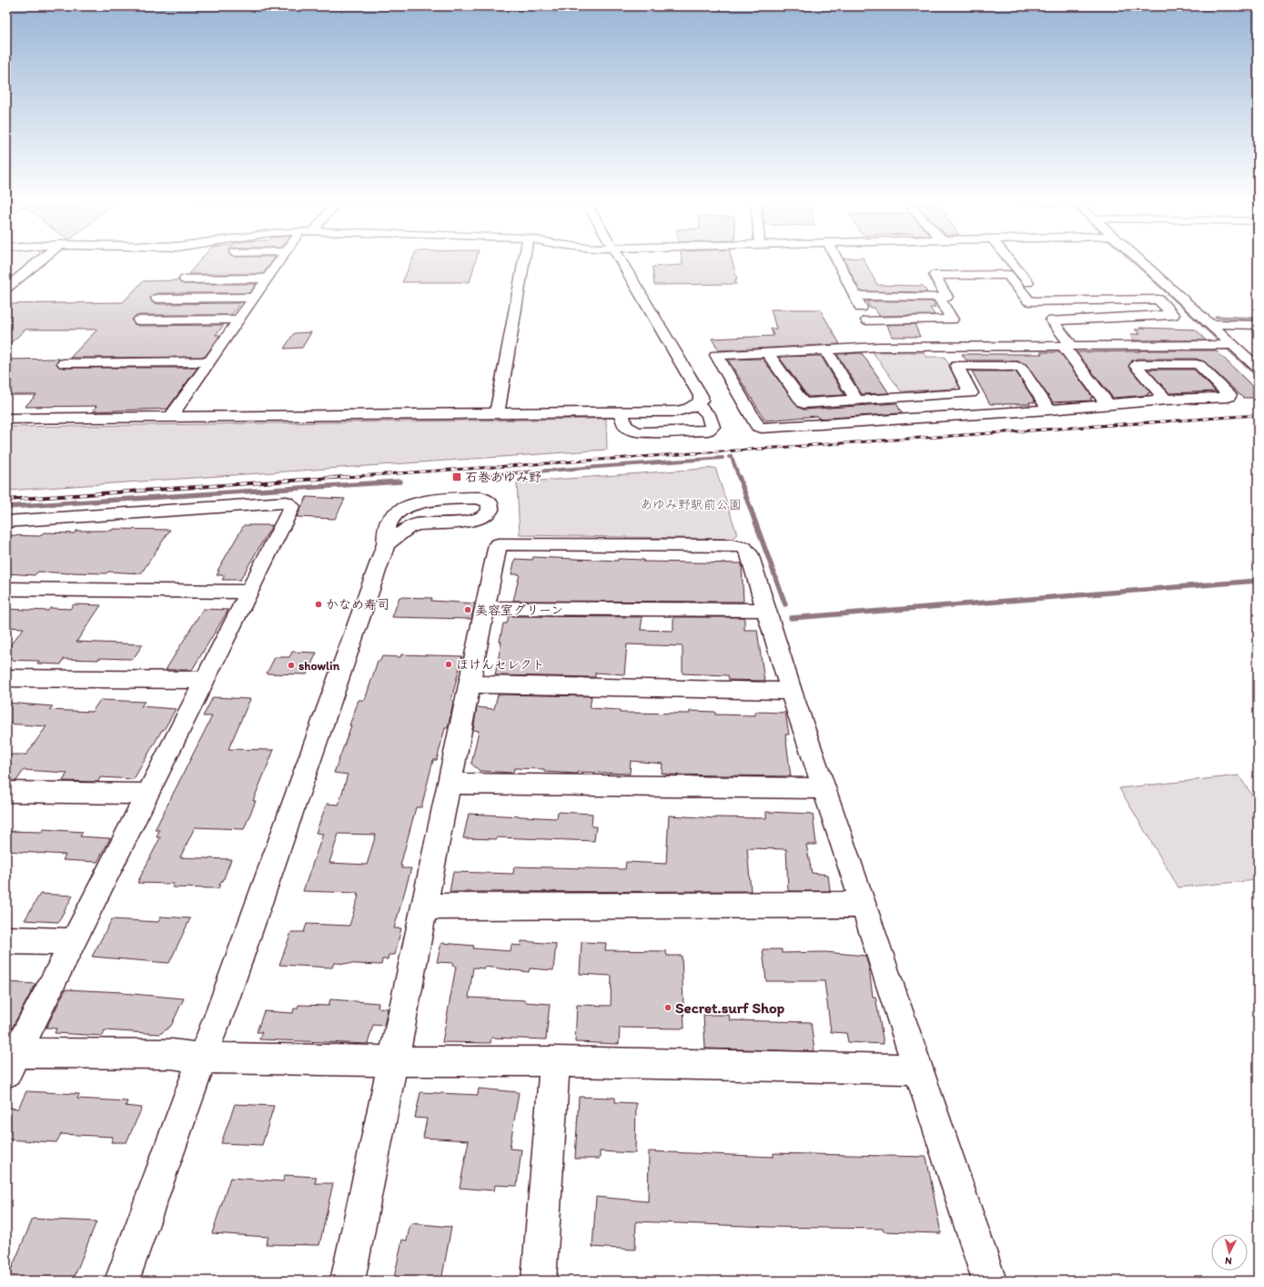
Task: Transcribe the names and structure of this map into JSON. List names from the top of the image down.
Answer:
{
  "parks": ["あゆみ野駅前公園"],
  "places": {
    "transit": ["石巻あゆみ野"],
    "other": [
      "かなめ寿司",
      "美容室グリーン",
      "ほけんセレクト",
      "showlin",
      "Secret.surf Shop"
    ]
  },
  "north": "bottom"
}
